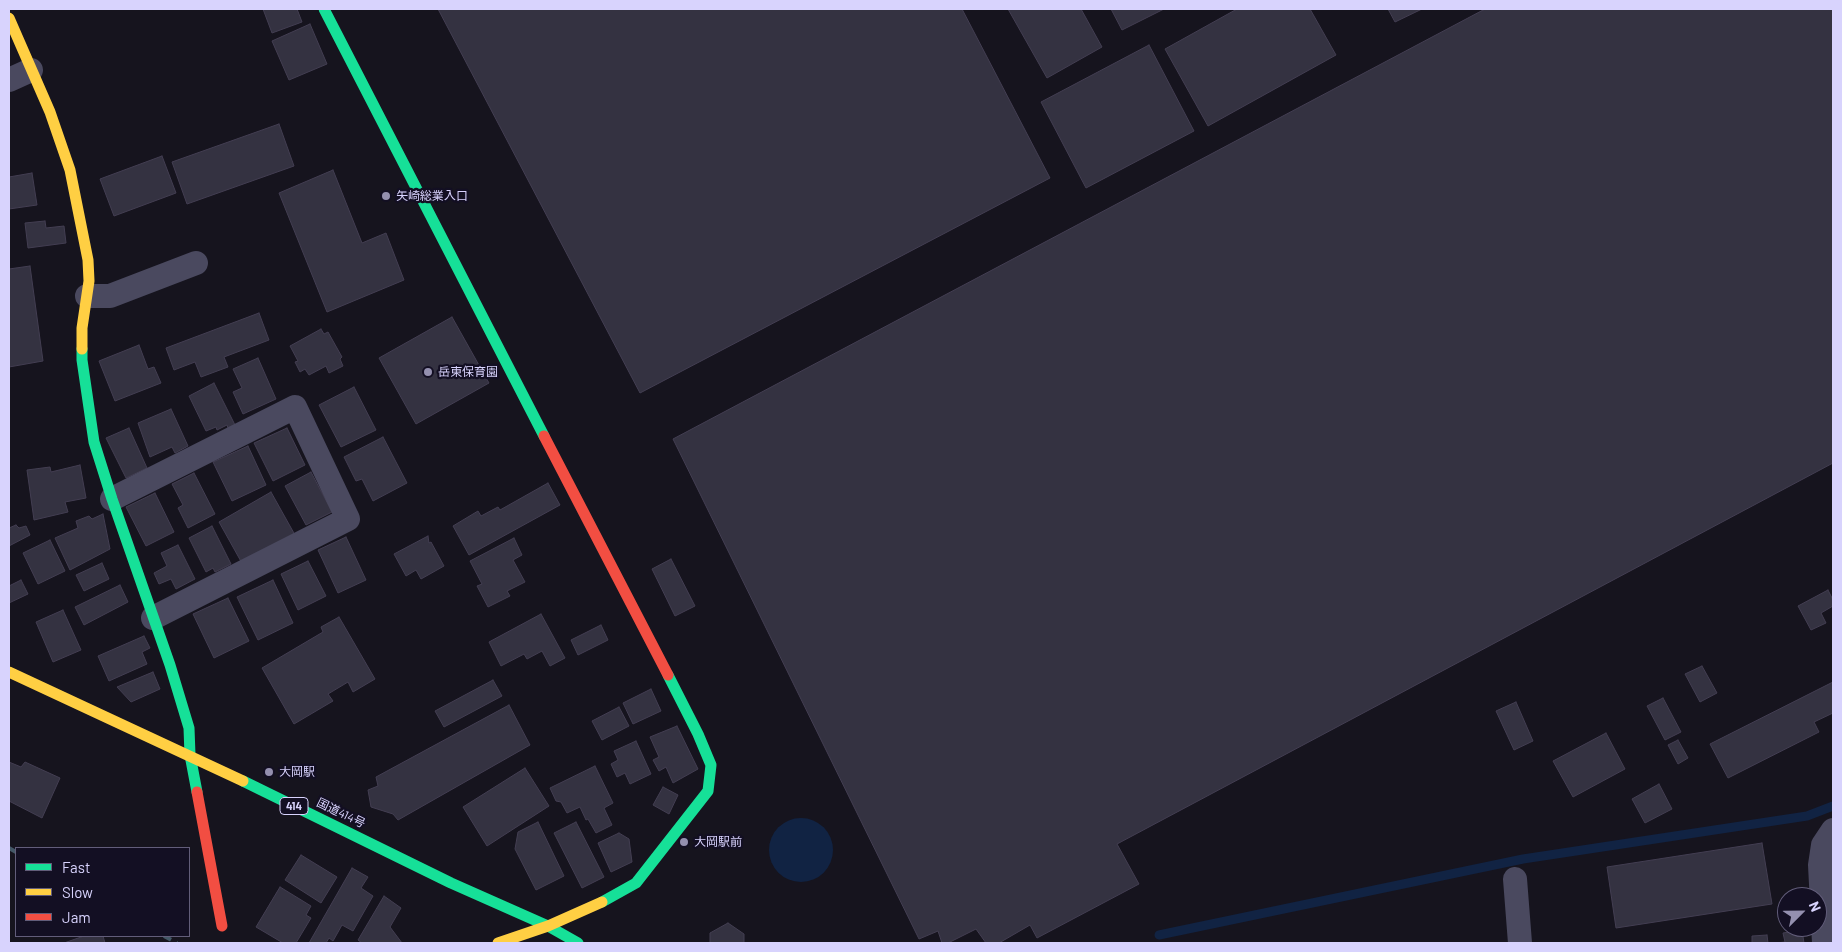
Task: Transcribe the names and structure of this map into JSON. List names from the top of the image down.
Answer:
{
  "streets": {
    "main road": ["414", "国道414号"]
  },
  "places": [
    "矢崎総業入口",
    "岳東保育園",
    "大岡駅",
    "大岡駅前"
  ],
  "legend": ["Fast", "Slow", "Jam"],
  "north": "top right"
}
